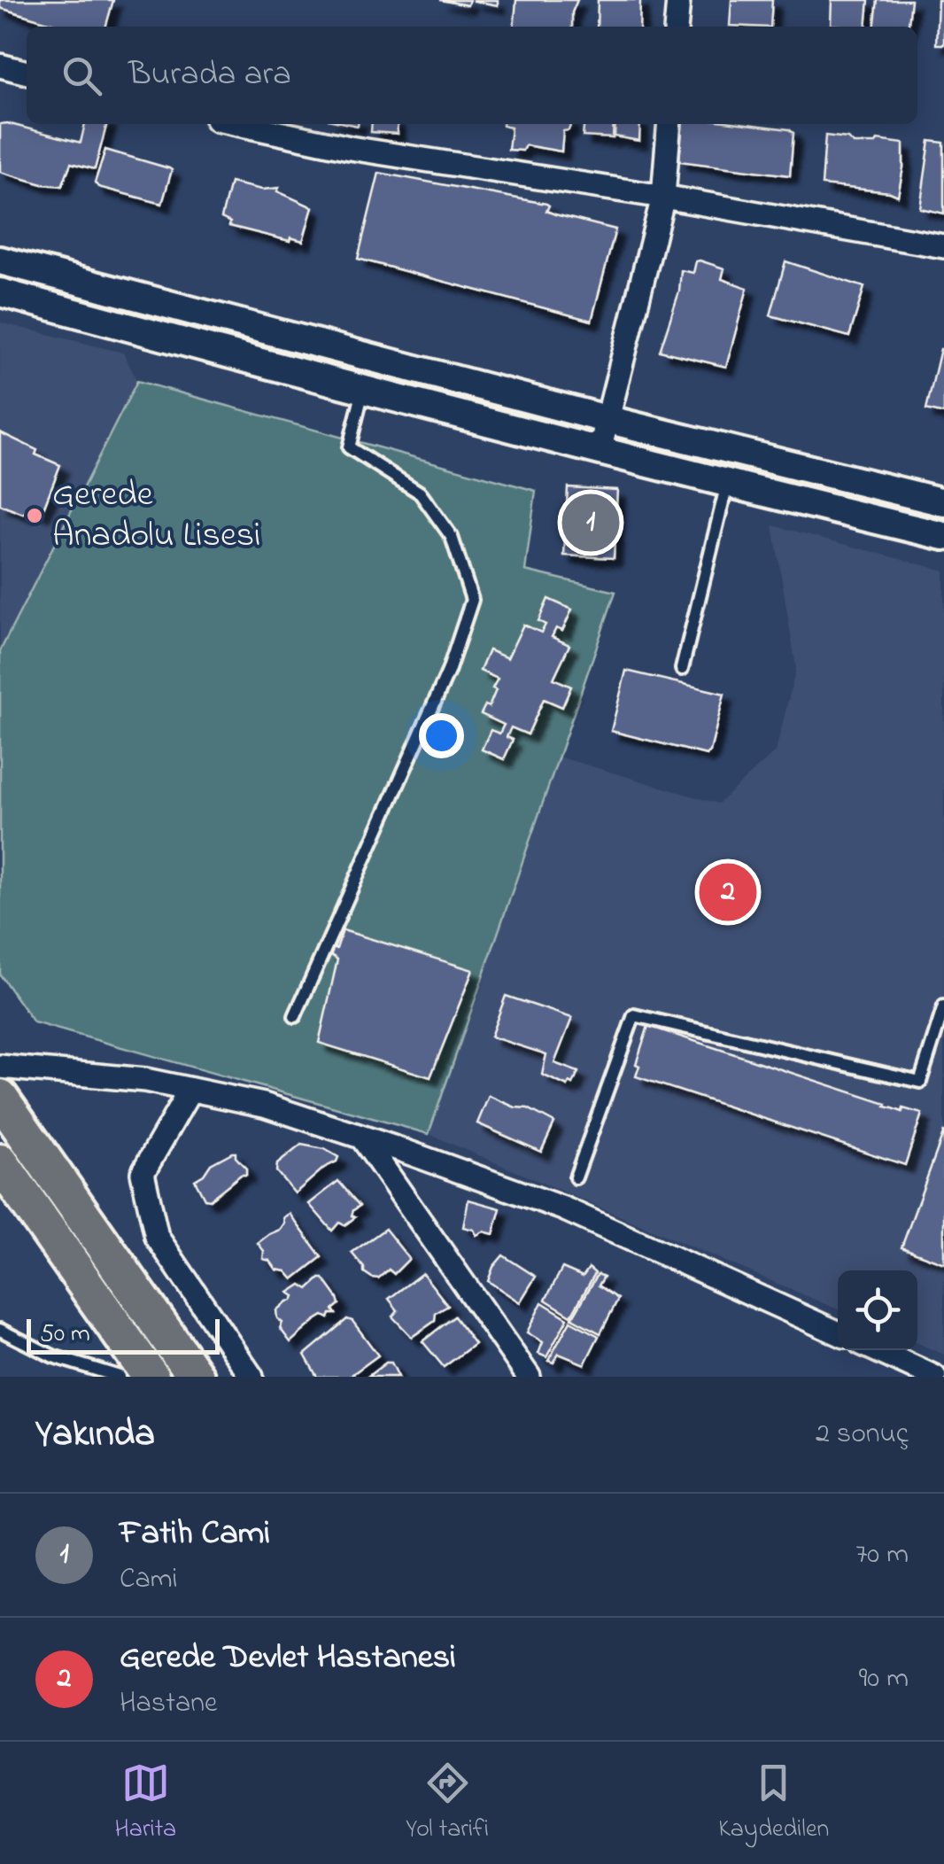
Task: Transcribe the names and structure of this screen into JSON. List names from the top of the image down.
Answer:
{
  "places": ["Gerede Anadolu Lisesi"],
  "scale_bar": "50 m",
  "page": {
    "search": "Burada ara",
    "pins": ["1", "2"],
    "scale": "50 m",
    "heading": ["Yakında", "2 sonuç"],
    "list": [
      {
        "mark": "1",
        "name": "Fatih Cami",
        "note": "Cami",
        "value": "70 m"
      },
      {
        "mark": "2",
        "name": "Gerede Devlet Hastanesi",
        "note": "Hastane",
        "value": "90 m"
      }
    ],
    "nav": ["Harita", "Yol tarifi", "Kaydedilen"]
  }
}
